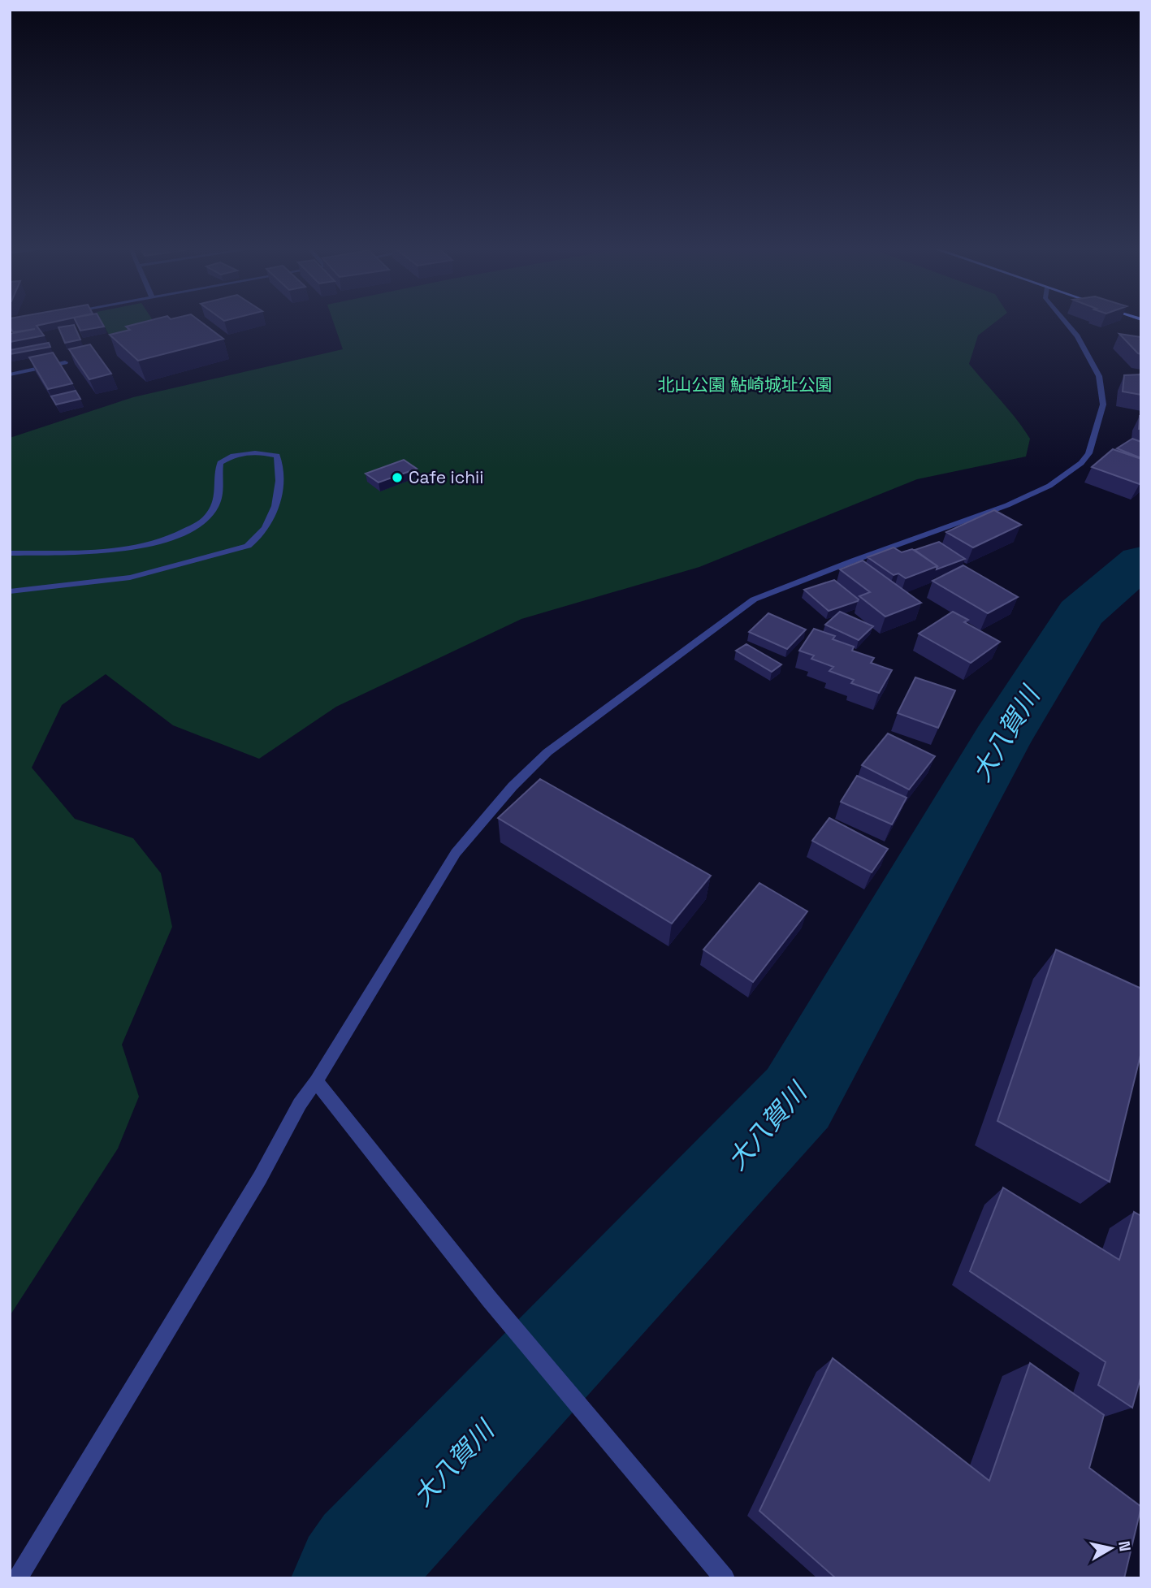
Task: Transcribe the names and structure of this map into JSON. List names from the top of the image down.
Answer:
{
  "water": ["大八賀川"],
  "parks": ["北山公園 鮎崎城址公園"],
  "places": ["Cafe ichii"],
  "north": "right"
}
